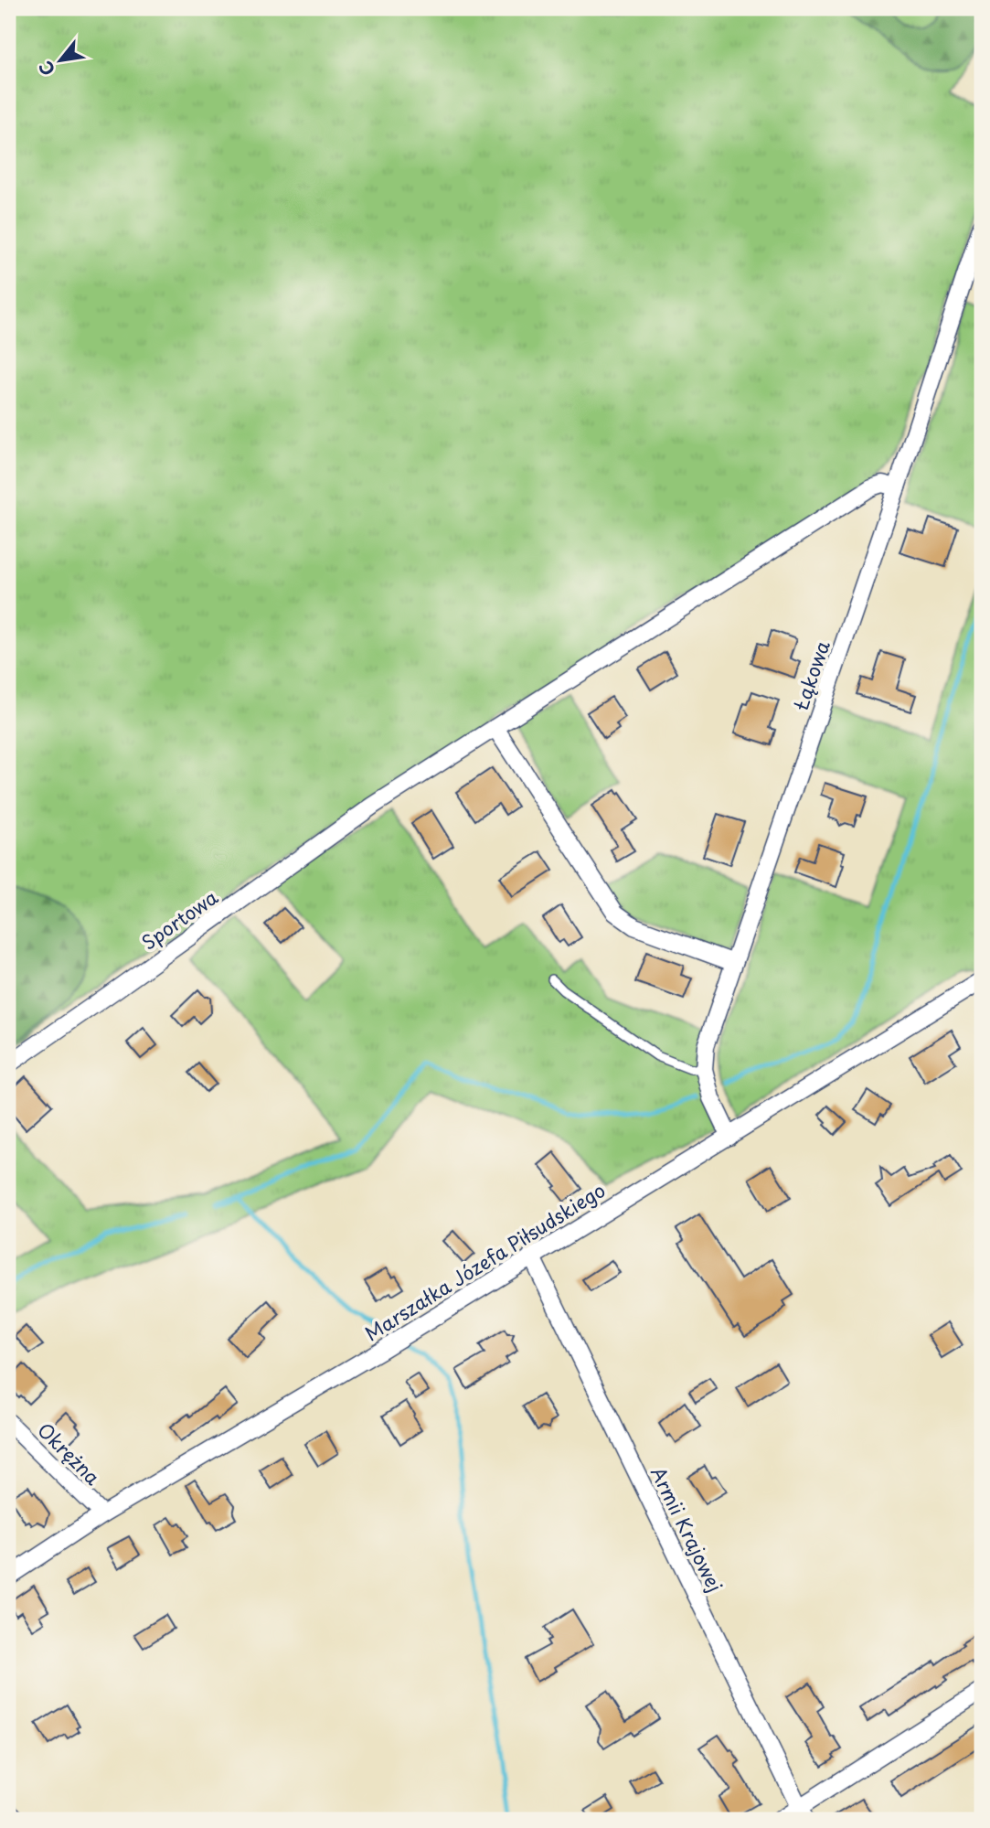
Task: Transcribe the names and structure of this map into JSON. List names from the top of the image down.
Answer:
{
  "streets": {
    "street": [
      "Łąkowa",
      "Sportowa",
      "Marszałka Józefa Piłsudskiego",
      "Okrężna",
      "Armii Krajowej"
    ]
  },
  "crossings": [
    ["Łąkowa", "Sportowa"],
    ["Łąkowa", "Marszałka Józefa Piłsudskiego"],
    ["Marszałka Józefa Piłsudskiego", "Okrężna"],
    ["Marszałka Józefa Piłsudskiego", "Armii Krajowej"]
  ],
  "north": "bottom left"
}
